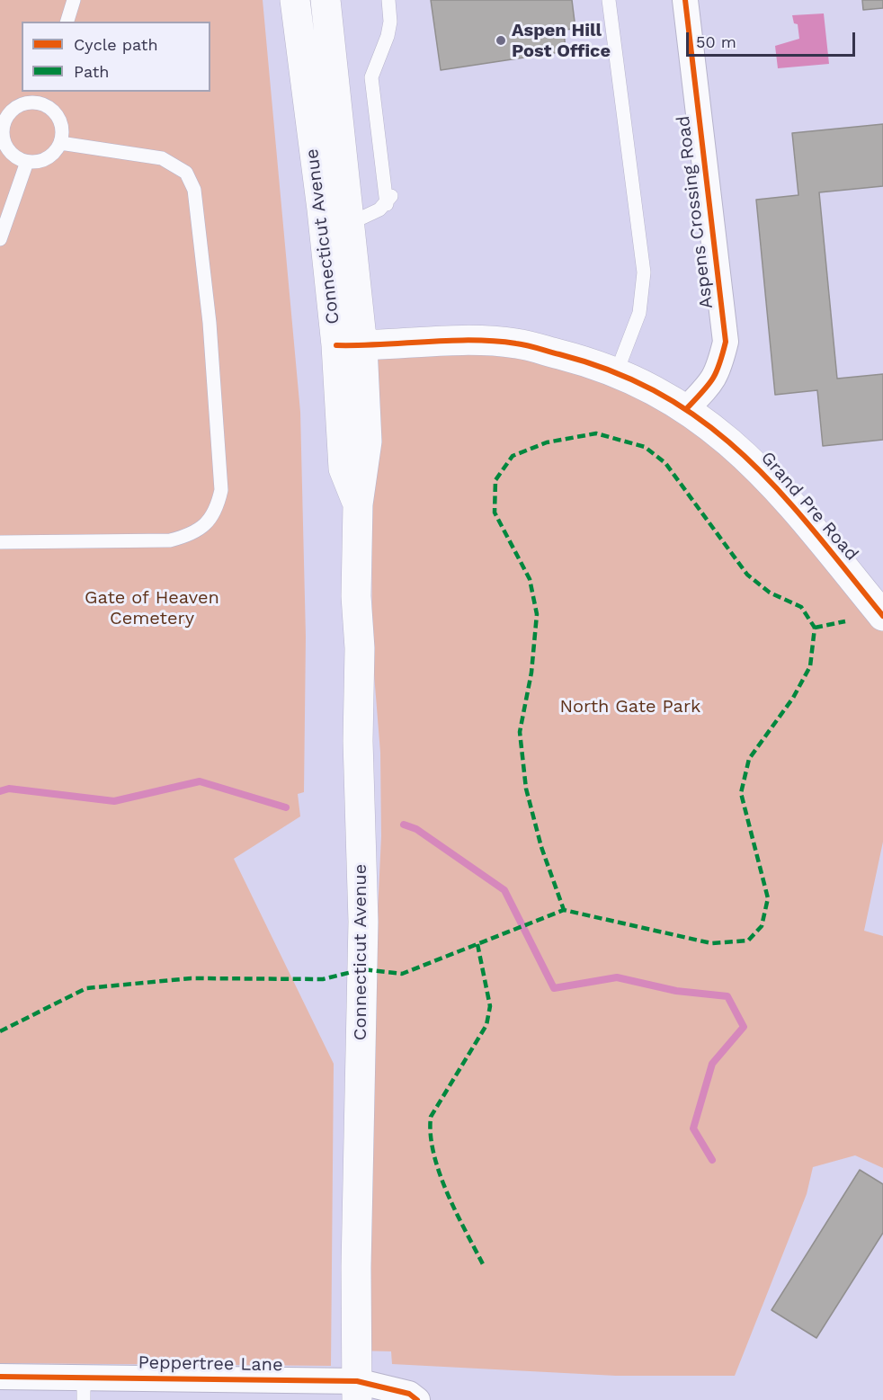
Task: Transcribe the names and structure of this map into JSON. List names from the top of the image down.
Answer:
{
  "streets": {
    "main road": ["Connecticut Avenue", "Grand Pre Road"],
    "street": ["Aspens Crossing Road", "Peppertree Lane"]
  },
  "crossings": [
    ["Aspens Crossing Road", "Grand Pre Road"],
    ["Connecticut Avenue", "Grand Pre Road"],
    ["Connecticut Avenue", "Peppertree Lane"]
  ],
  "parks": ["Gate of Heaven Cemetery", "North Gate Park"],
  "places": ["Aspen Hill Post Office"],
  "legend": ["Cycle path", "Path"],
  "scale_bar": "50 m"
}
